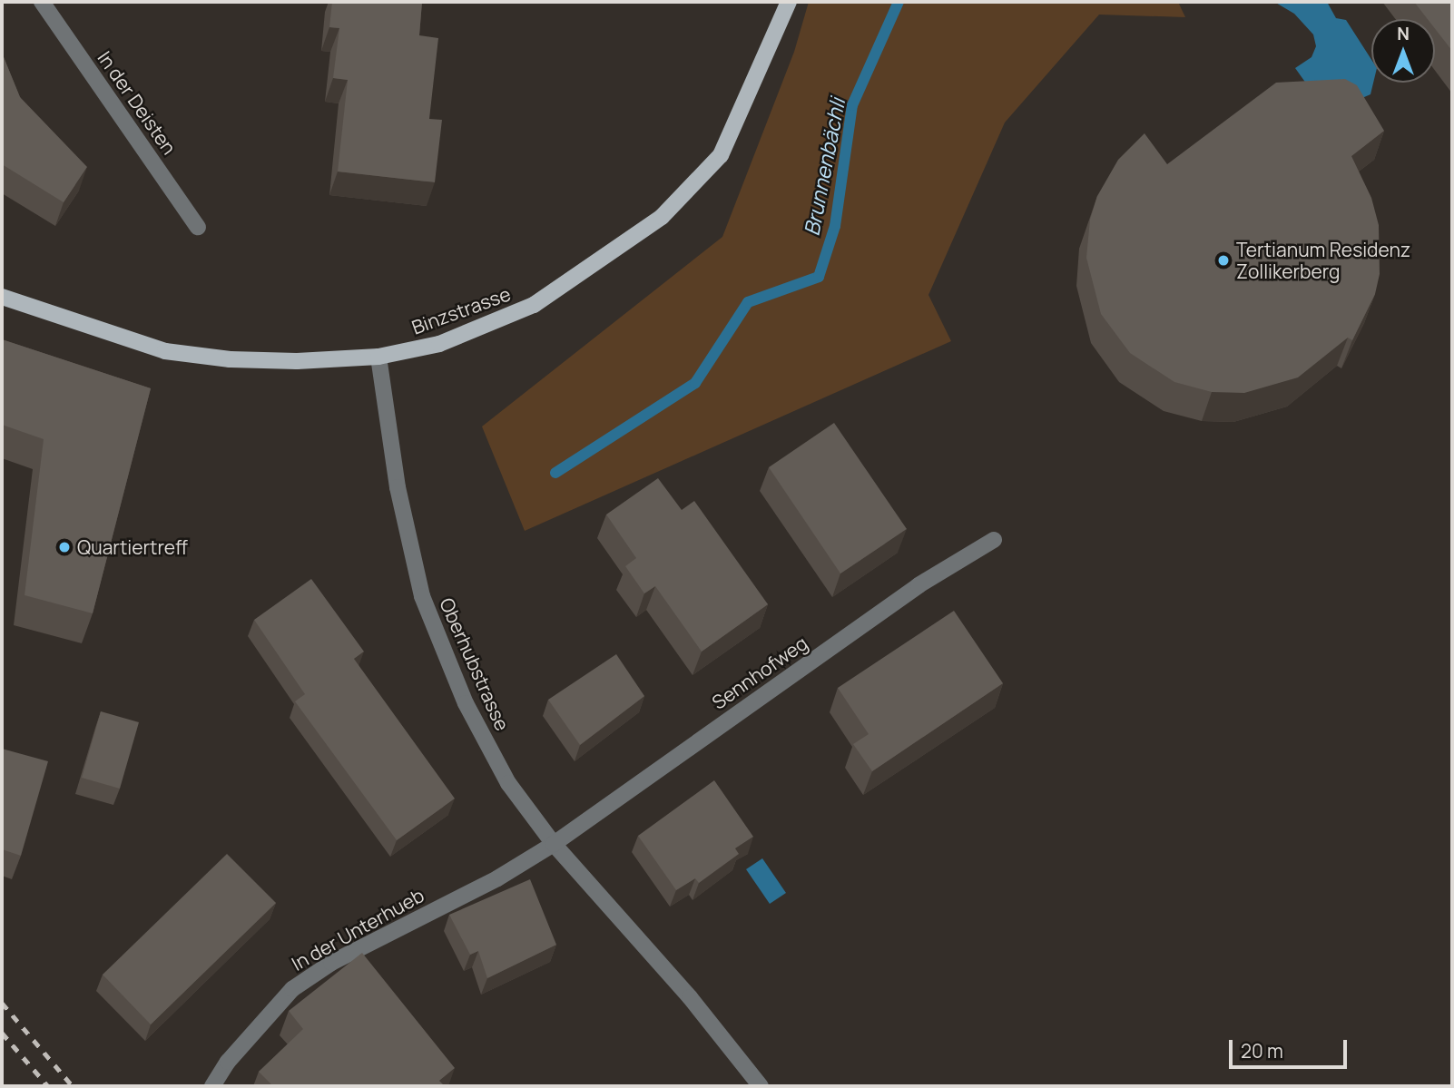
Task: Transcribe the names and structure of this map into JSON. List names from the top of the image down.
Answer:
{
  "streets": {
    "main road": ["Binzstrasse"],
    "street": [
      "In der Deisten",
      "Oberhubstrasse",
      "Sennhofweg",
      "In der Unterhueb"
    ]
  },
  "crossings": [
    ["Binzstrasse", "Oberhubstrasse"],
    ["Oberhubstrasse", "Sennhofweg"],
    ["Oberhubstrasse", "In der Unterhueb"],
    ["Sennhofweg", "In der Unterhueb"]
  ],
  "water": ["Brunnenbächli"],
  "places": ["Tertianum Residenz Zollikerberg", "Quartiertreff"],
  "scale_bar": "20 m",
  "north": "top"
}
